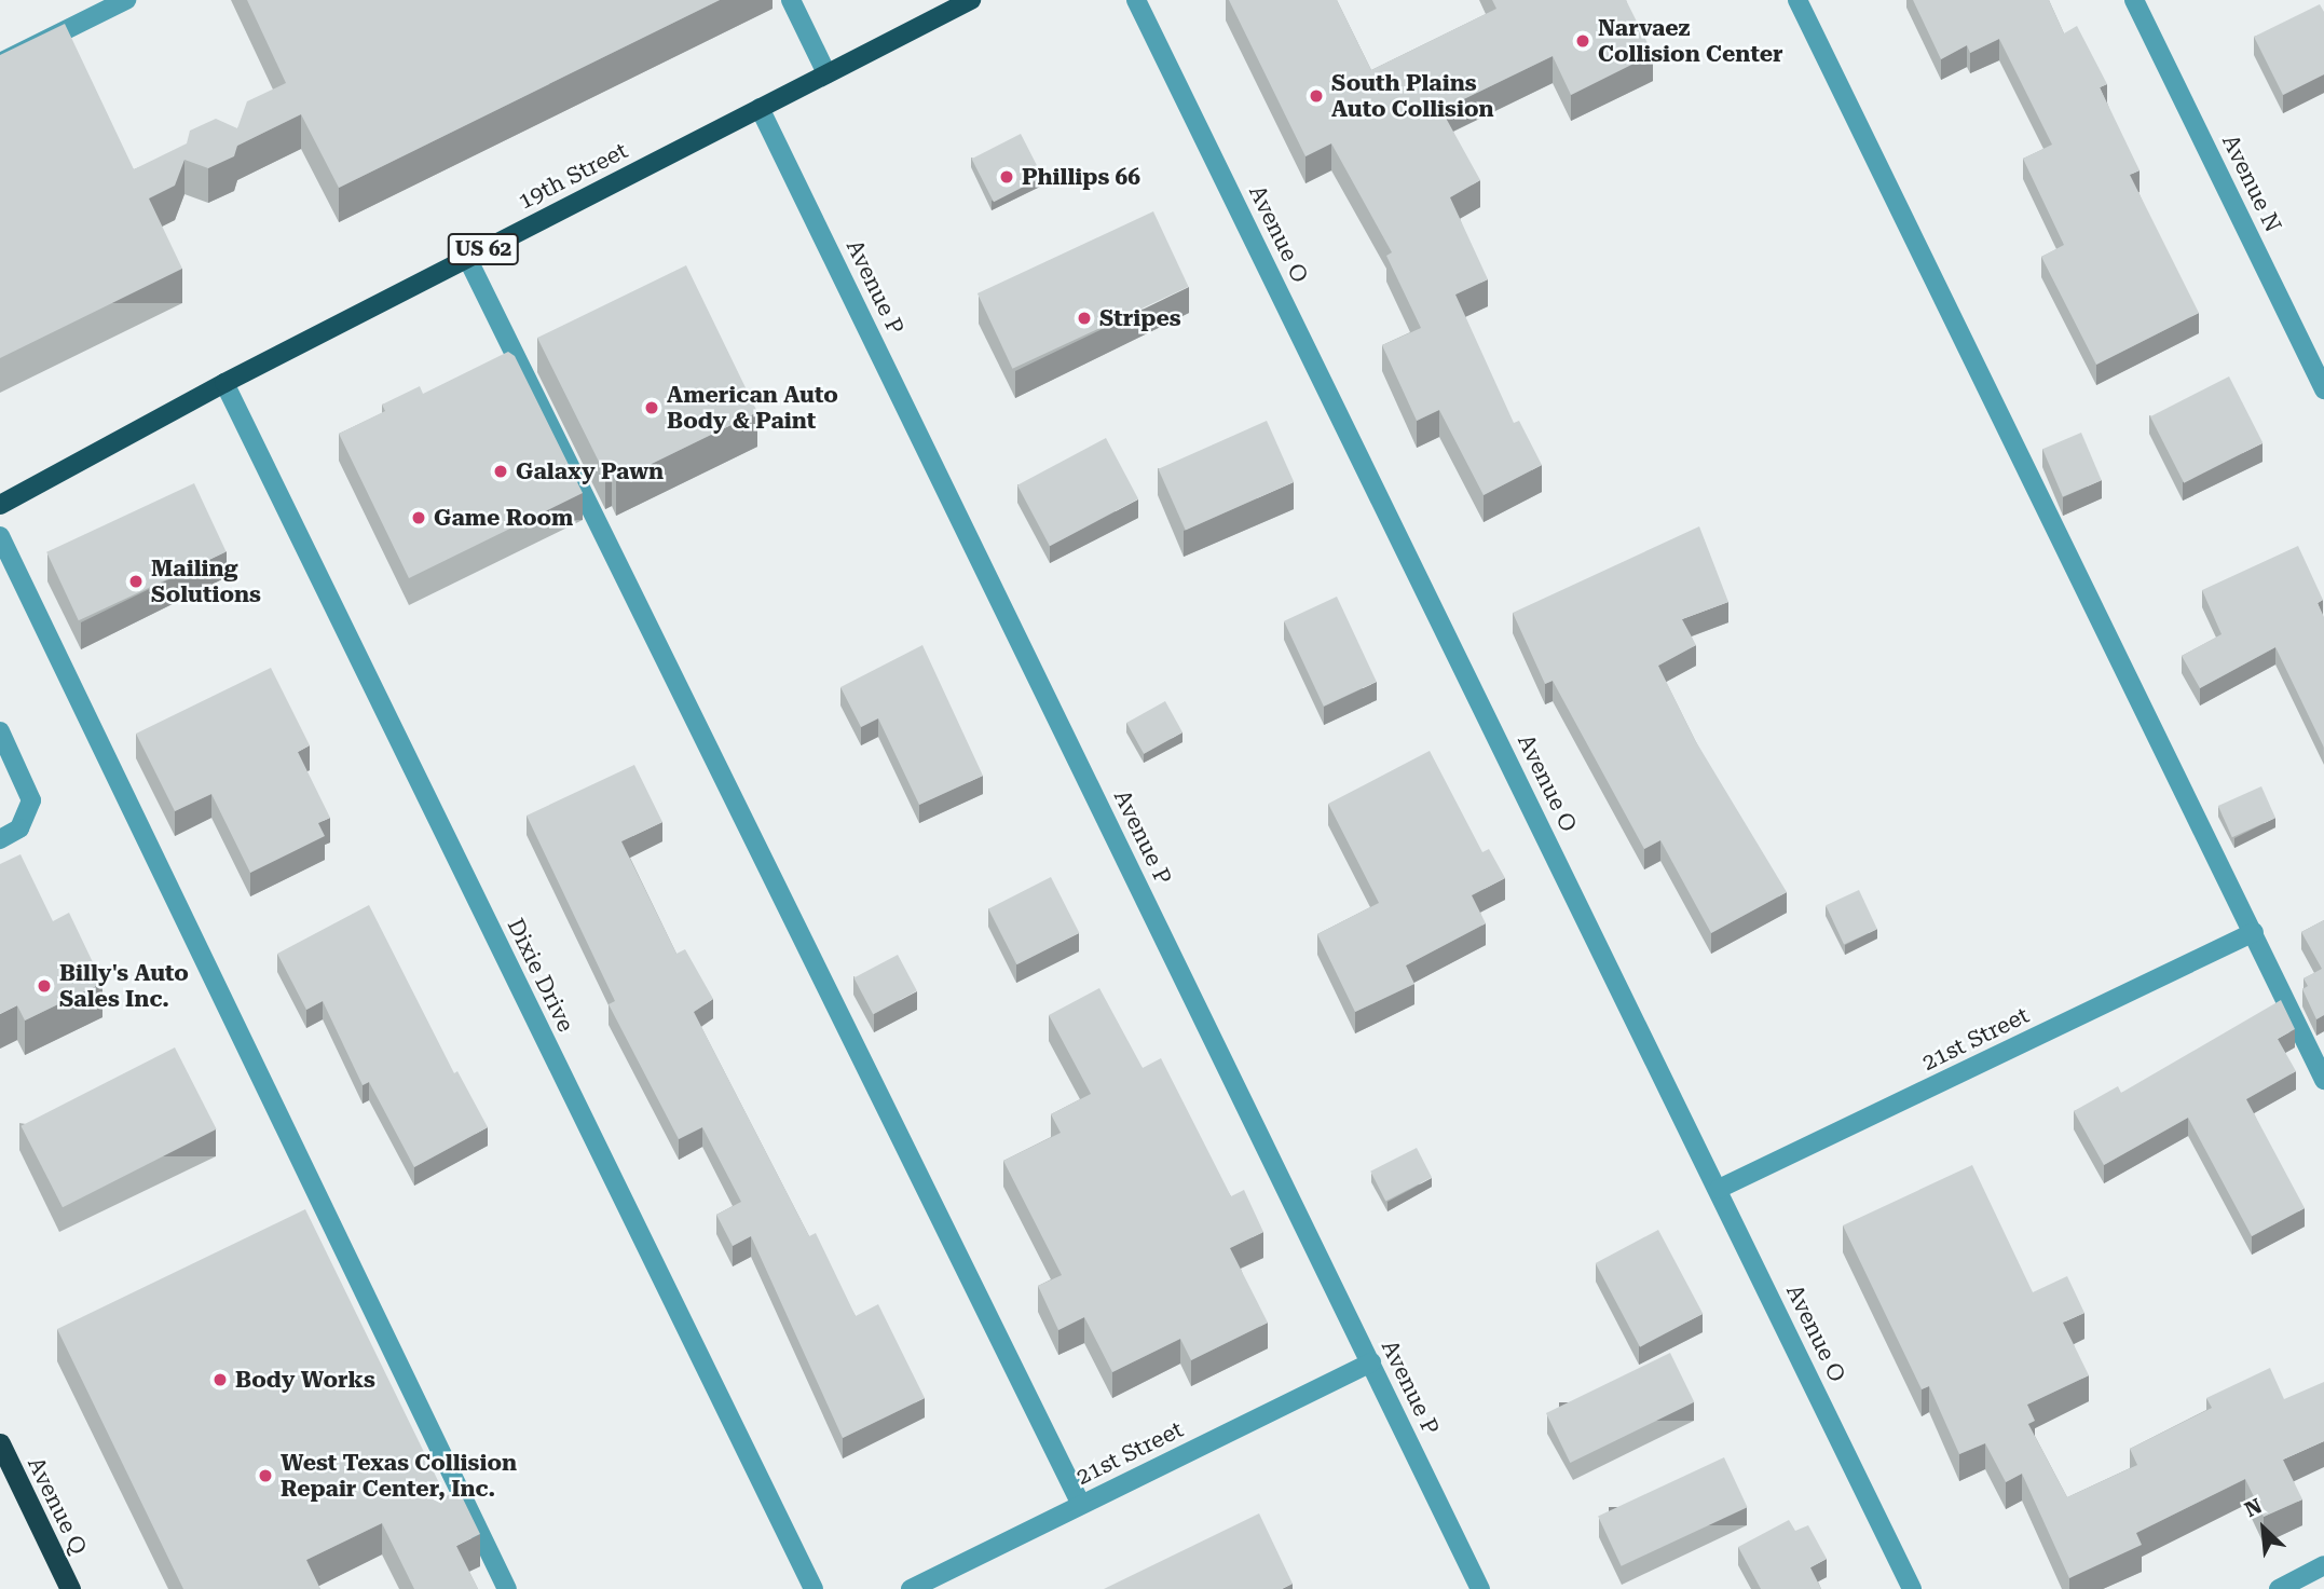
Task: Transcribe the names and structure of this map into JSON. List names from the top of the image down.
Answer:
{
  "streets": {
    "highway": ["Avenue Q"],
    "main road": ["19th Street", "US 62"],
    "street": [
      "Avenue N",
      "Avenue O",
      "Avenue P",
      "Dixie Drive",
      "21st Street"
    ]
  },
  "crossings": [
    ["19th Street", "Avenue P"],
    ["19th Street", "Dixie Drive"],
    ["Avenue O", "21st Street"],
    ["Avenue P", "21st Street"]
  ],
  "places": [
    "Narvaez Collision Center",
    "South Plains Auto Collision",
    "Phillips 66",
    "Stripes",
    "American Auto Body & Paint",
    "Galaxy Pawn",
    "Game Room",
    "Mailing Solutions",
    "Billy's Auto Sales Inc.",
    "Body Works",
    "West Texas Collision Repair Center, Inc."
  ],
  "north": "top left"
}
